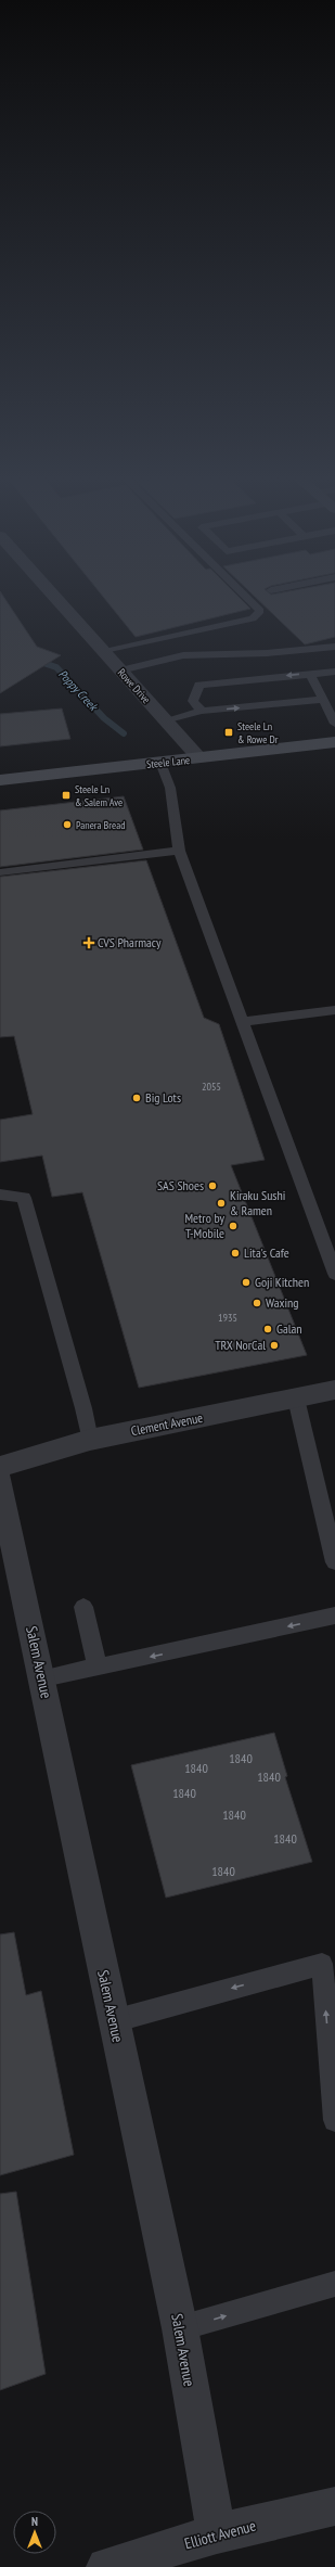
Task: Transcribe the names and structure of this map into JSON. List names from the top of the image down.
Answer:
{
  "streets": {
    "main road": ["Steele Lane"],
    "street": [
      "Rowe Drive",
      "Clement Avenue",
      "Salem Avenue",
      "Elliott Avenue"
    ]
  },
  "crossings": [
    ["Rowe Drive", "Steele Lane"],
    ["Salem Avenue", "Elliott Avenue"]
  ],
  "water": ["Poppy Creek"],
  "places": {
    "transit": ["Steele Ln & Rowe Dr", "Steele Ln & Salem Ave"],
    "other": [
      "Panera Bread",
      "Big Lots",
      "SAS Shoes",
      "Kiraku Sushi & Ramen",
      "Metro by T-Mobile",
      "Lita's Cafe",
      "Goji Kitchen",
      "Waxing",
      "Galan",
      "TRX NorCal"
    ],
    "health": ["CVS Pharmacy"]
  },
  "house_numbers": [
    "2055",
    "1935",
    "1840",
    "1840",
    "1840",
    "1840",
    "1840",
    "1840",
    "1840"
  ],
  "north": "top"
}
